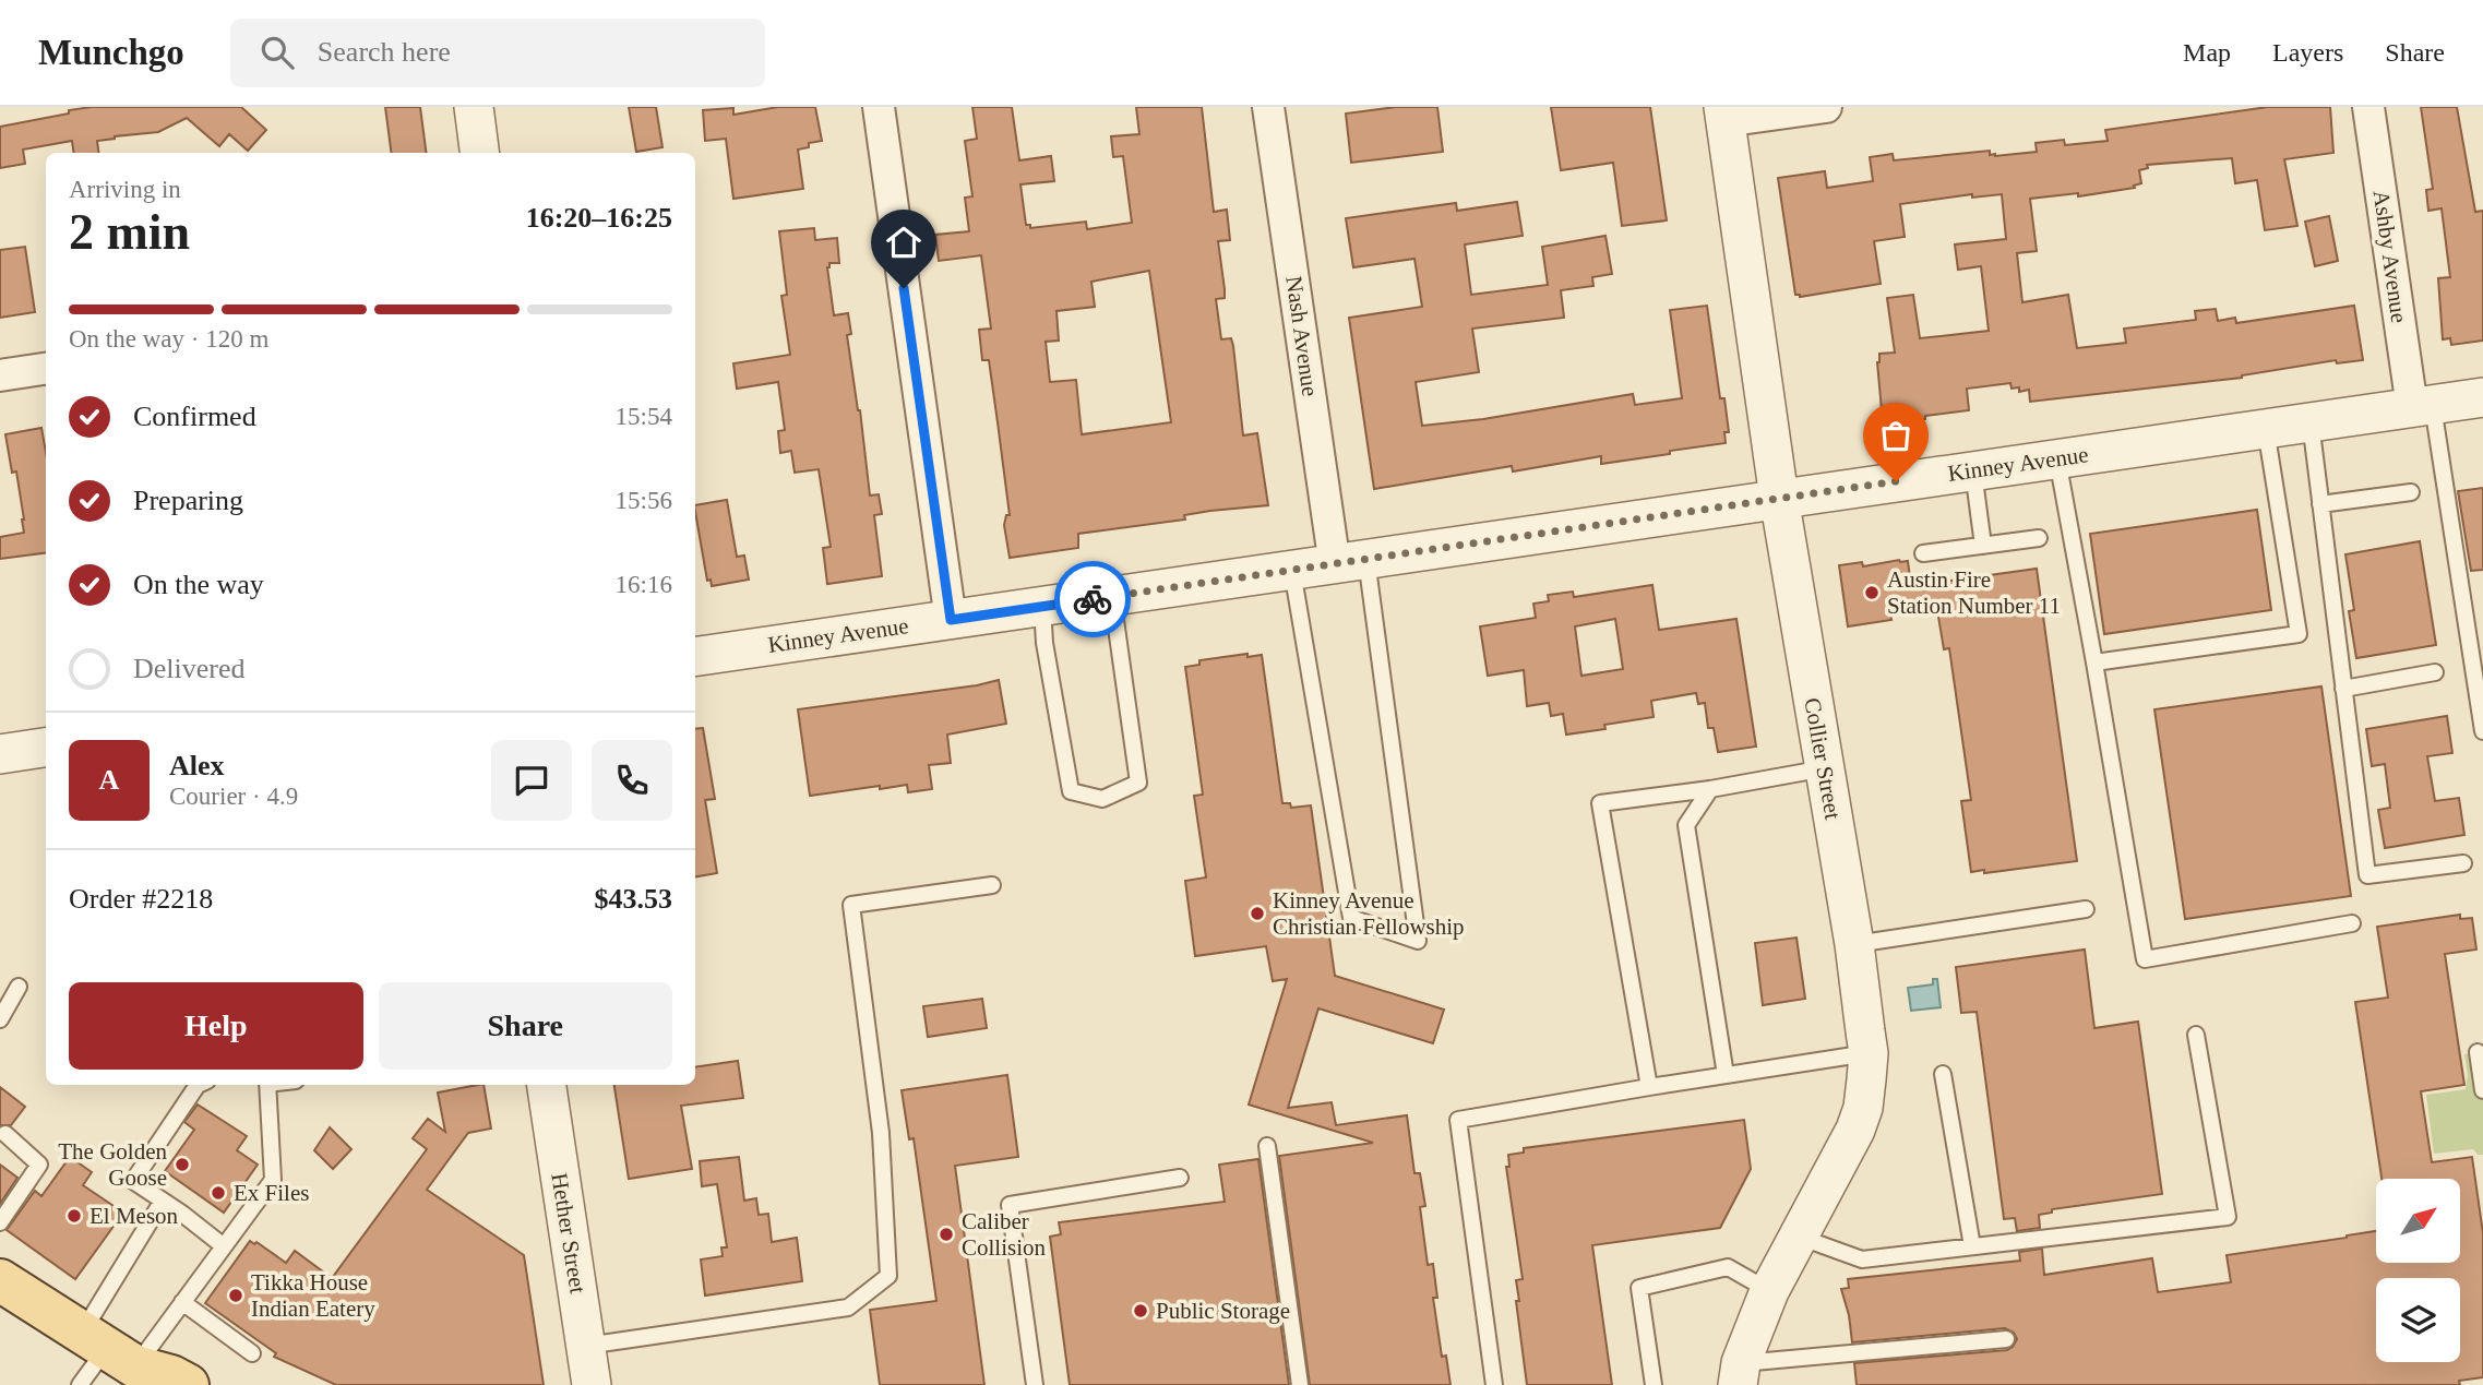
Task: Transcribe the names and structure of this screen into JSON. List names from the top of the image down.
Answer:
{
  "streets": {
    "street": [
      "Ashby Avenue",
      "Nash Avenue",
      "Kinney Avenue",
      "Collier Street",
      "Hether Street"
    ]
  },
  "crossings": [
    ["Ashby Avenue", "Kinney Avenue"],
    ["Nash Avenue", "Kinney Avenue"],
    ["Kinney Avenue", "Collier Street"]
  ],
  "places": [
    "Austin Fire Station Number 11",
    "Kinney Avenue Christian Fellowship",
    "The Golden Goose",
    "Ex Files",
    "El Meson",
    "Caliber Collision",
    "Tikka House Indian Eatery",
    "Public Storage"
  ],
  "north": "top right",
  "page": {
    "header": "Munchgo",
    "search": "Search here",
    "nav": ["Map", "Layers", "Share"],
    "heading": ["2 min", "Arriving in", "16:20–16:25"],
    "panel": [
      "Alex",
      "Courier · 4.9",
      "Order #2218",
      "$43.53"
    ],
    "bar": "On the way · 120 m",
    "list": [
      ["Confirmed", "15:54"],
      ["Preparing", "15:56"],
      ["On the way", "16:16"],
      "Delivered"
    ],
    "round": "A",
    "buttons": ["Help", "Share"]
  }
}
